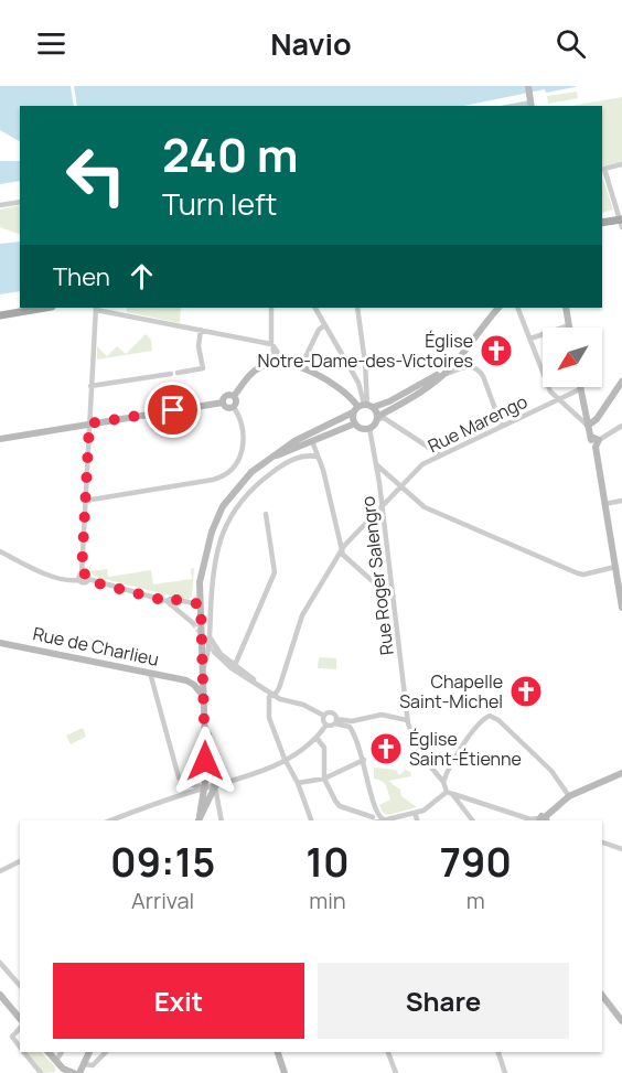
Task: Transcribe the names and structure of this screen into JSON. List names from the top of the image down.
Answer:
{
  "streets": {
    "street": ["Rue Marengo", "Rue Roger Salengro", "Rue de Charlieu"]
  },
  "crossings": [
    ["Rue Marengo", "Rue Roger Salengro"]
  ],
  "places": {
    "church": ["Église Notre-Dame-des-Victoires", "Chapelle Saint-Michel", "Église Saint-Étienne"]
  },
  "north": "bottom left",
  "page": {
    "header": "Navio",
    "turn": ["240 m", "Turn left"],
    "then": "Then",
    "eta": [
      "09:15",
      "Arrival",
      "10",
      "min",
      "790",
      "m"
    ],
    "buttons": ["Exit", "Share"]
  }
}
